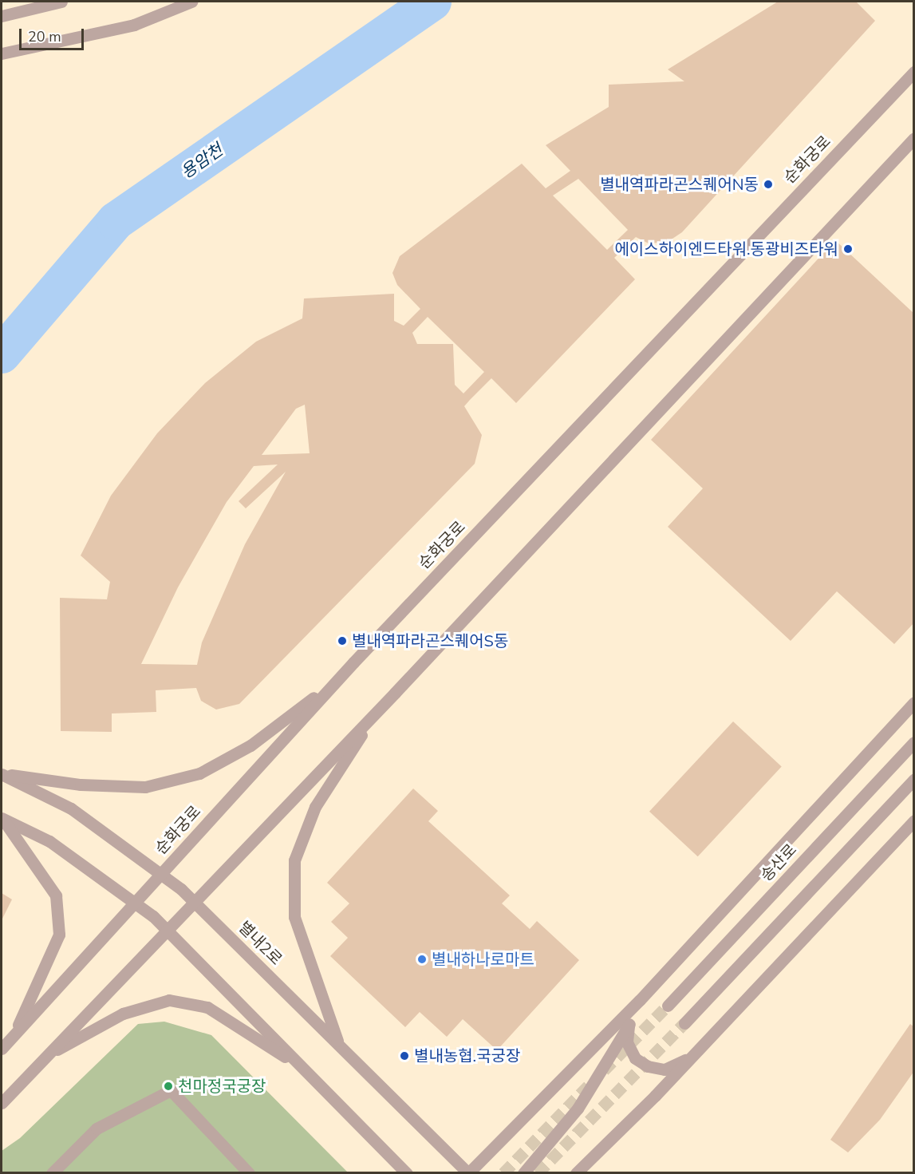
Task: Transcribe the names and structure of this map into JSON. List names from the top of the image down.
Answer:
{
  "streets": {
    "street": ["순화궁로", "송산로", "별내2로"]
  },
  "crossings": [
    ["순화궁로", "별내2로"]
  ],
  "water": ["용암천"],
  "places": [
    "별내역파라곤스퀘어N동",
    "에이스하이엔드타워.동광비즈타워",
    "별내역파라곤스퀘어S동",
    "별내하나로마트",
    "별내농협.국궁장",
    "천마정국궁장"
  ],
  "scale_bar": "20 m"
}
